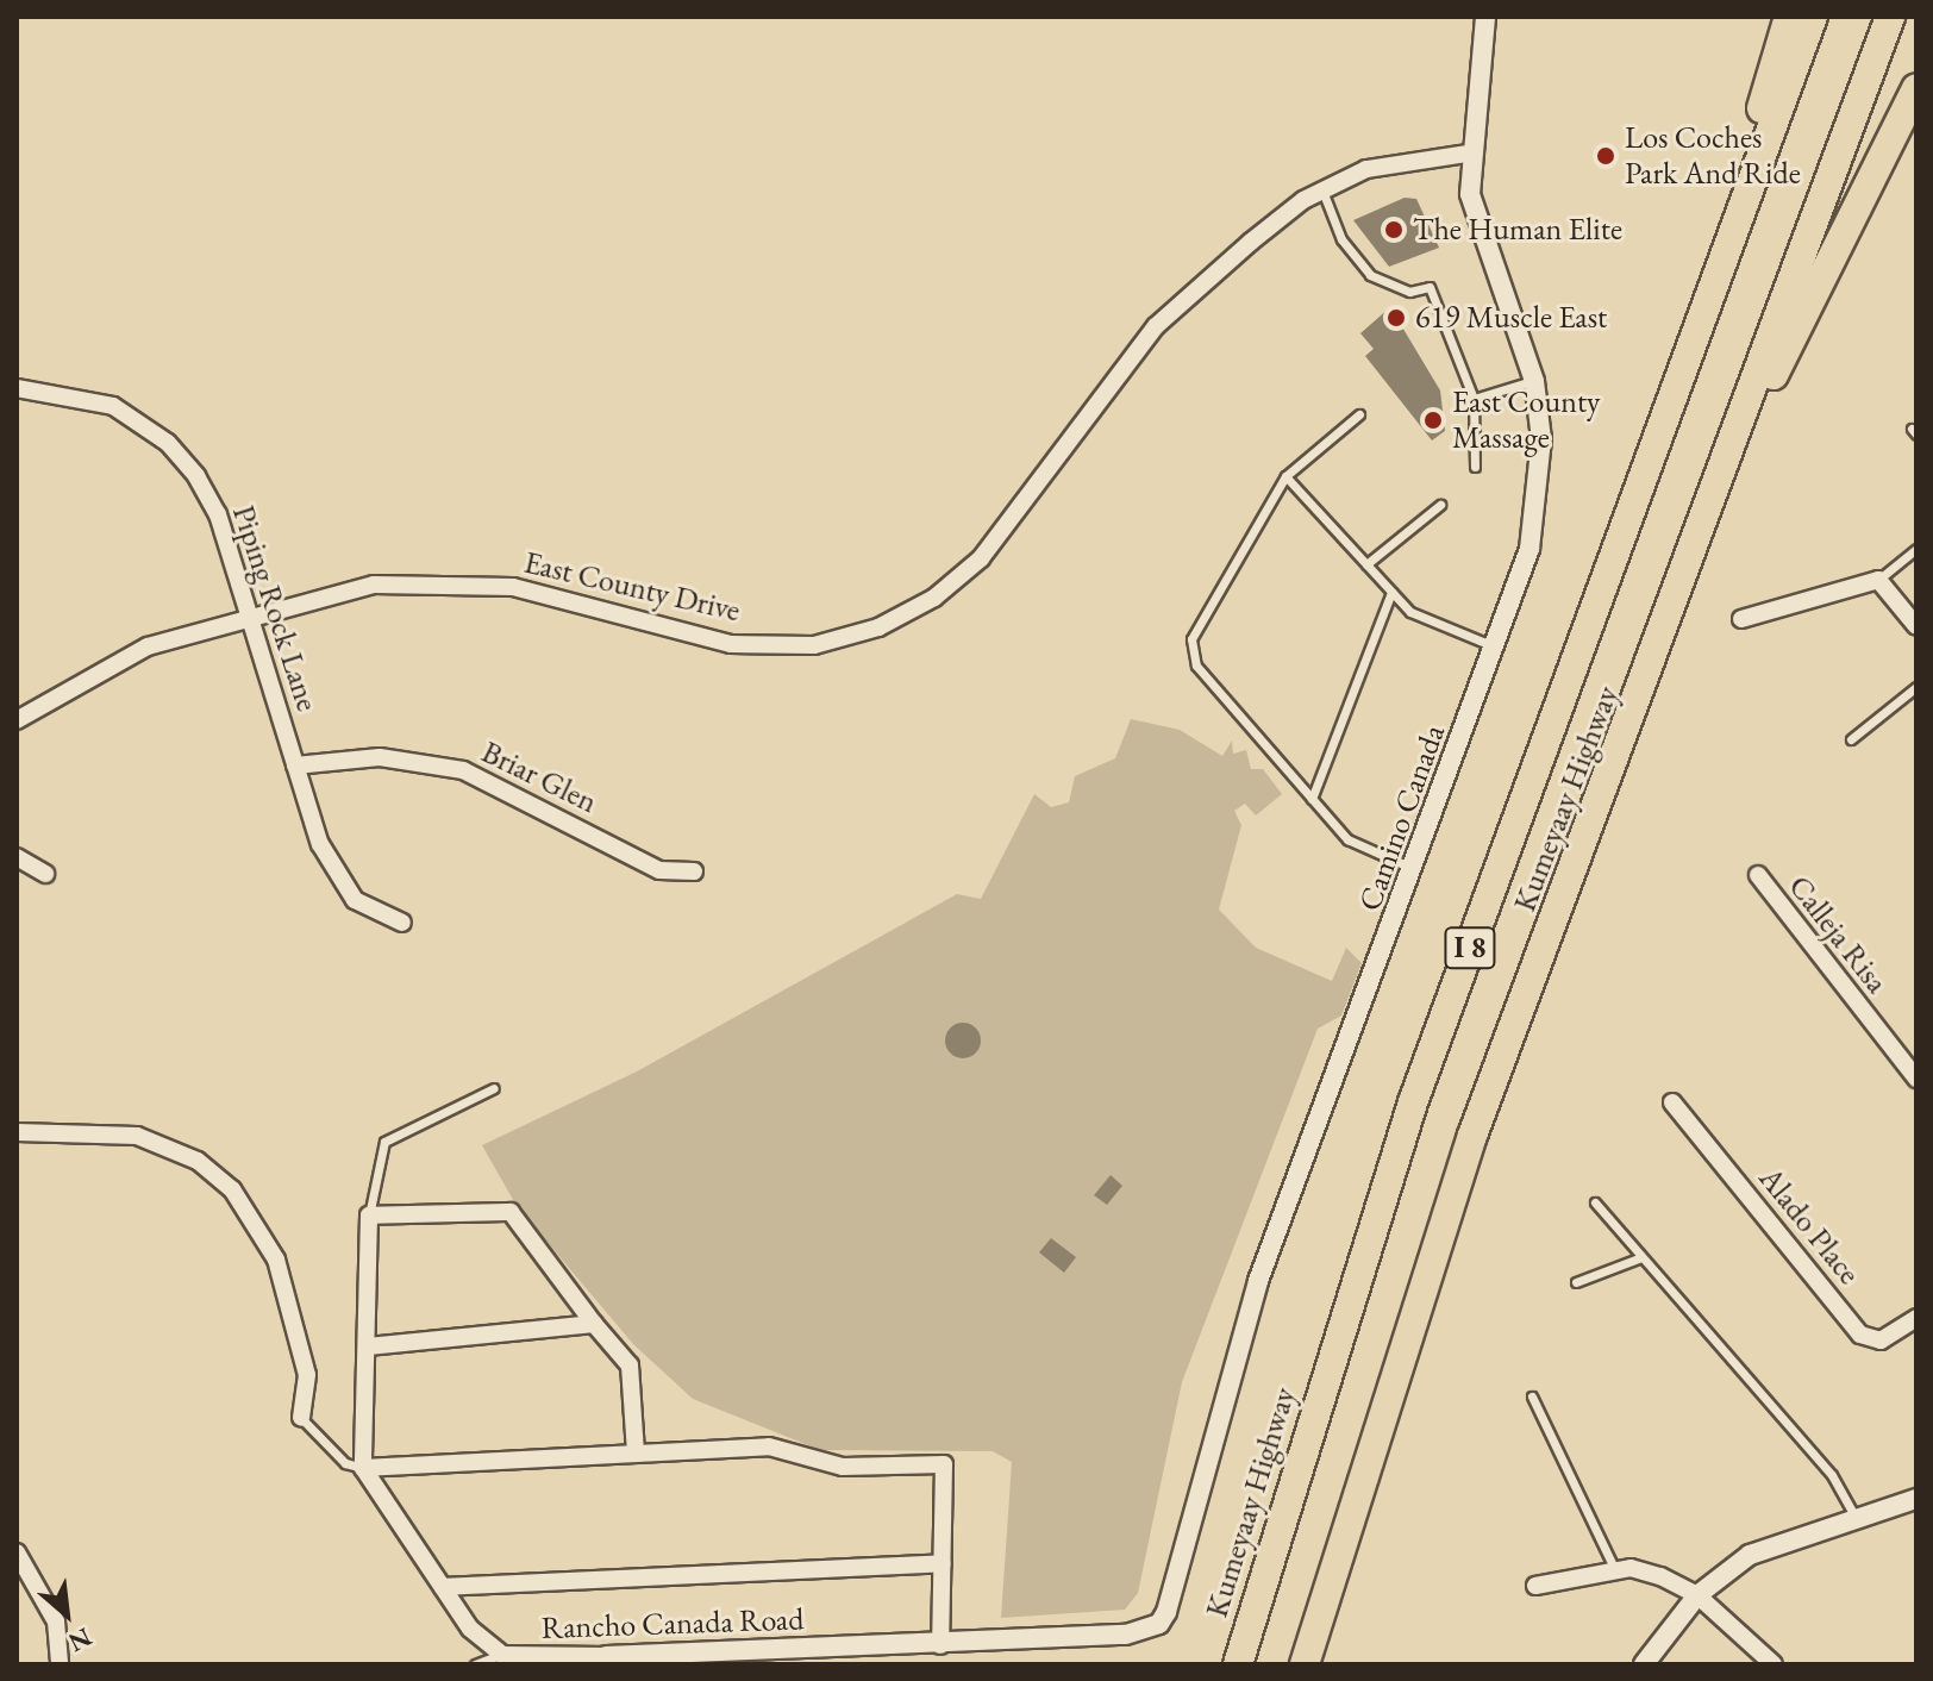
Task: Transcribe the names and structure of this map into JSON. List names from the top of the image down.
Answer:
{
  "streets": {
    "highway": ["Kumeyaay Highway", "I 8"],
    "street": [
      "East County Drive",
      "Piping Rock Lane",
      "Briar Glen",
      "Camino Canada",
      "Calleja Risa",
      "Alado Place",
      "Rancho Canada Road"
    ]
  },
  "crossings": [
    ["East County Drive", "Piping Rock Lane"],
    ["East County Drive", "Camino Canada"],
    ["Piping Rock Lane", "Briar Glen"],
    ["Camino Canada", "Rancho Canada Road"]
  ],
  "places": [
    "Los Coches Park And Ride",
    "The Human Elite",
    "619 Muscle East",
    "East County Massage"
  ],
  "north": "bottom right"
}
